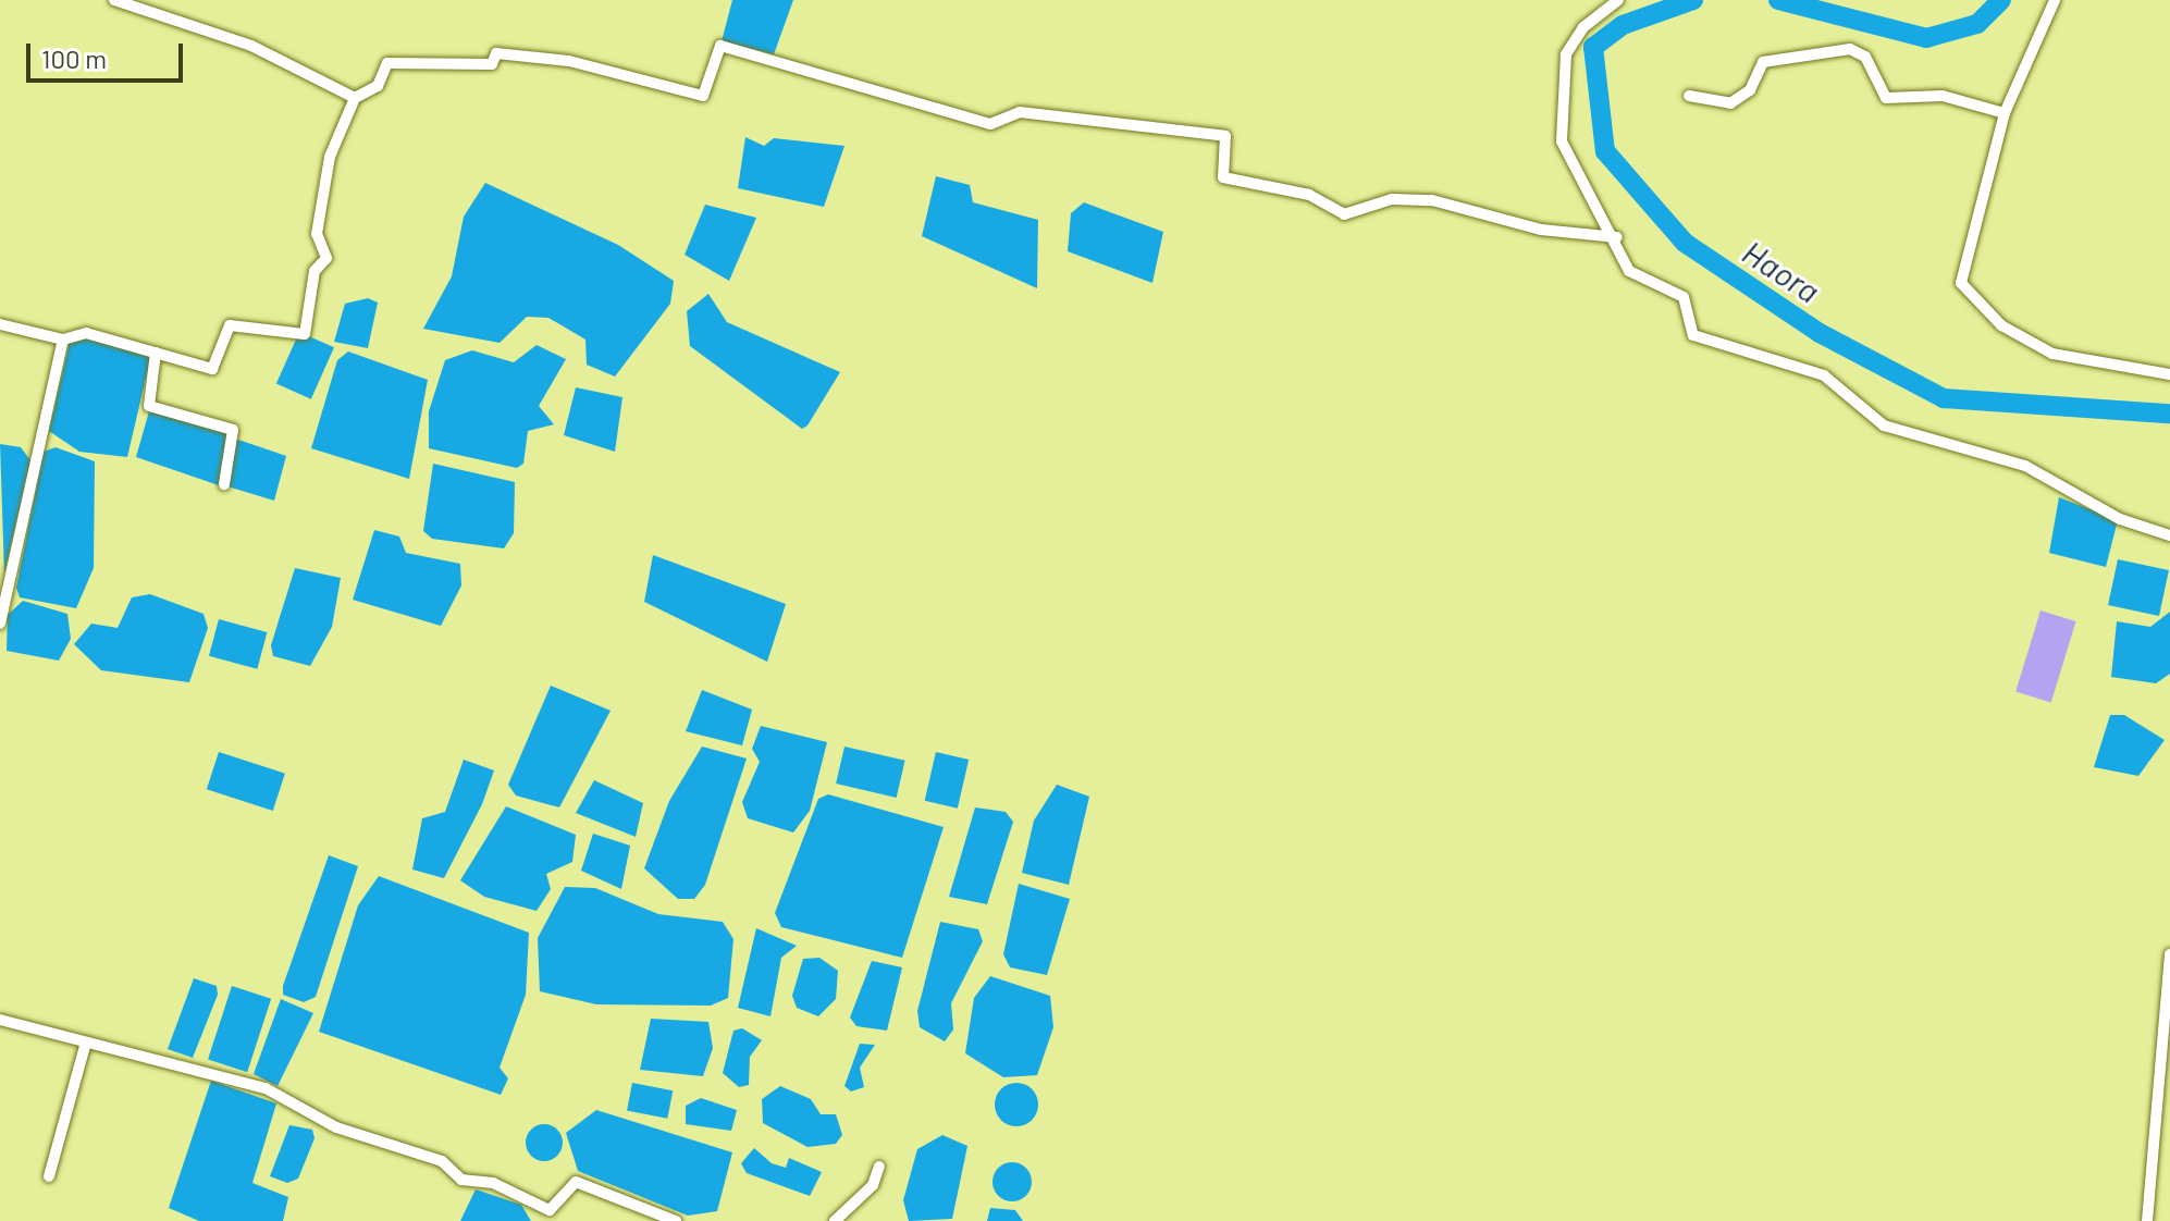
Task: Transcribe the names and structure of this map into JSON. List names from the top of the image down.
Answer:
{
  "water": ["Haora"],
  "scale_bar": "100 m"
}
